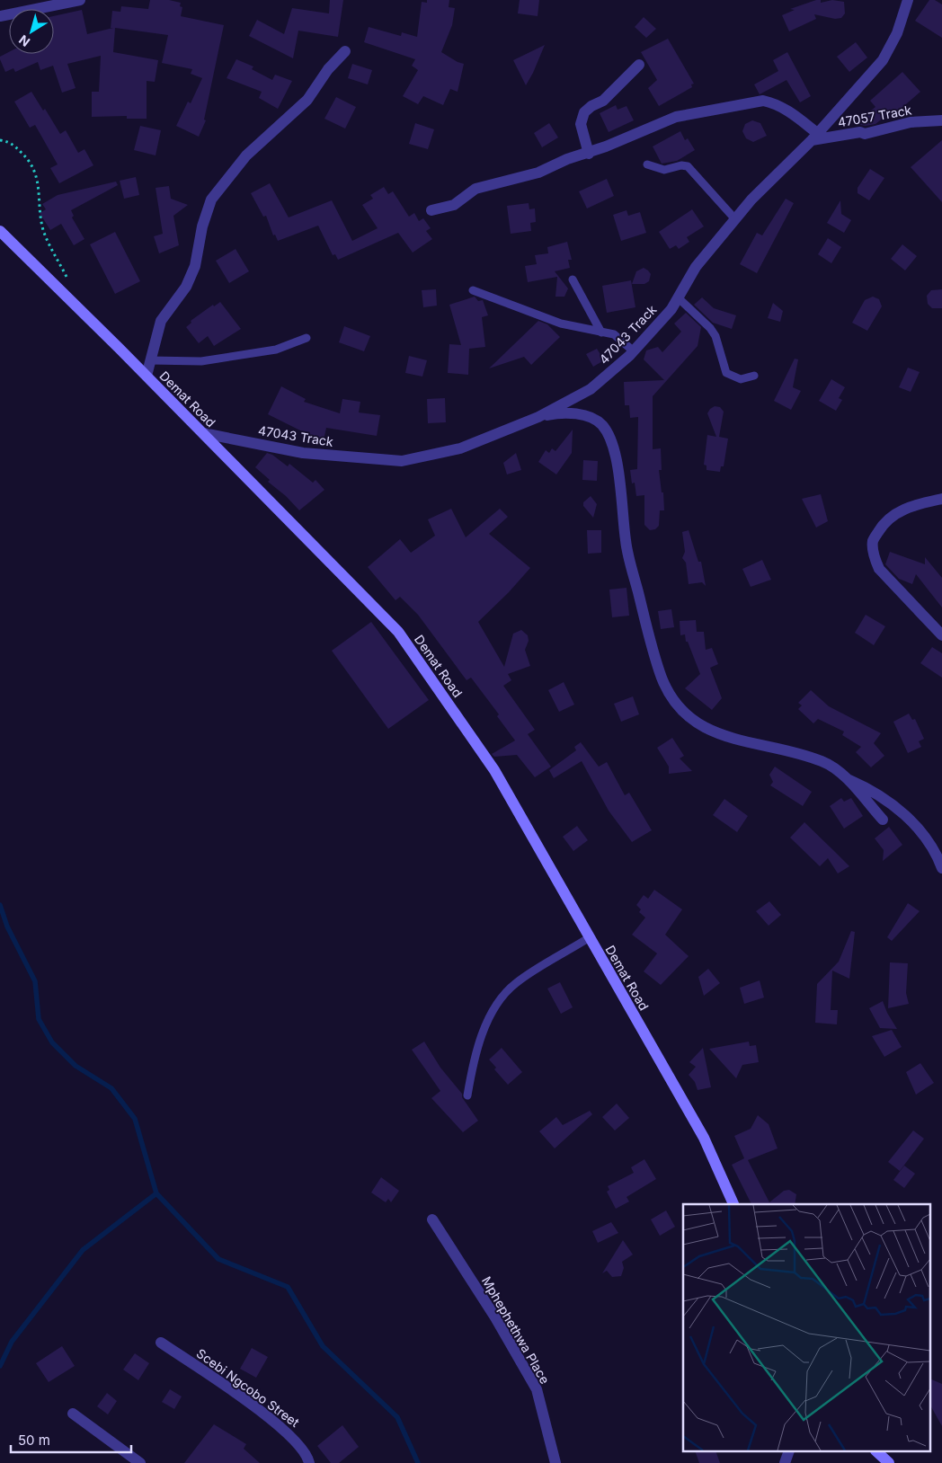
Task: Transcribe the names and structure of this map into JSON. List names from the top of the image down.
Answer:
{
  "streets": {
    "street": [
      "47057 Track",
      "47043 Track",
      "Demat Road",
      "Mphephethwa Place",
      "Scebi Ngcobo Street"
    ]
  },
  "crossings": [
    ["47057 Track", "47043 Track"],
    ["47043 Track", "Demat Road"]
  ],
  "scale_bar": "50 m",
  "north": "bottom left"
}
